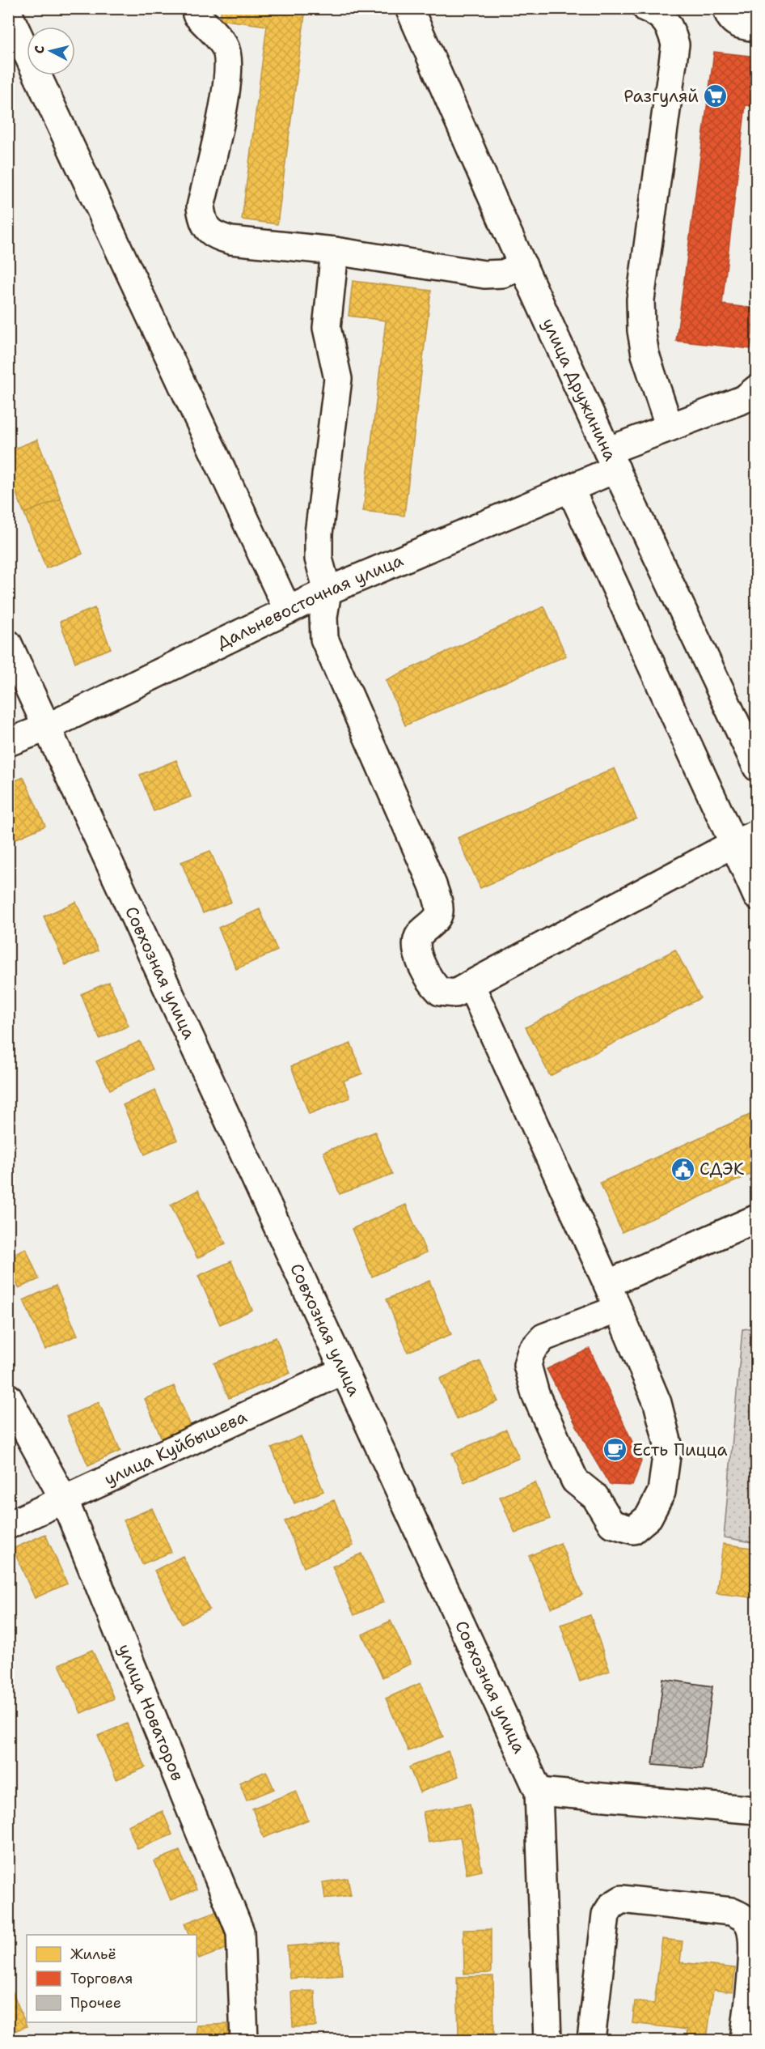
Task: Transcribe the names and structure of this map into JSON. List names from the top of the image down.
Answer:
{
  "streets": {
    "street": [
      "улица Дружинина",
      "Дальневосточная улица",
      "Совхозная улица",
      "улица Куйбышева",
      "улица Новаторов"
    ]
  },
  "crossings": [
    ["улица Дружинина", "Дальневосточная улица"],
    ["Дальневосточная улица", "Совхозная улица"],
    ["Совхозная улица", "улица Куйбышева"],
    ["улица Куйбышева", "улица Новаторов"]
  ],
  "places": {
    "supermarket": ["Разгуляй"],
    "public building": ["СДЭК"],
    "cafe": ["Есть Пицца"]
  },
  "legend": ["Жильё", "Торговля", "Прочее"],
  "north": "left"
}
